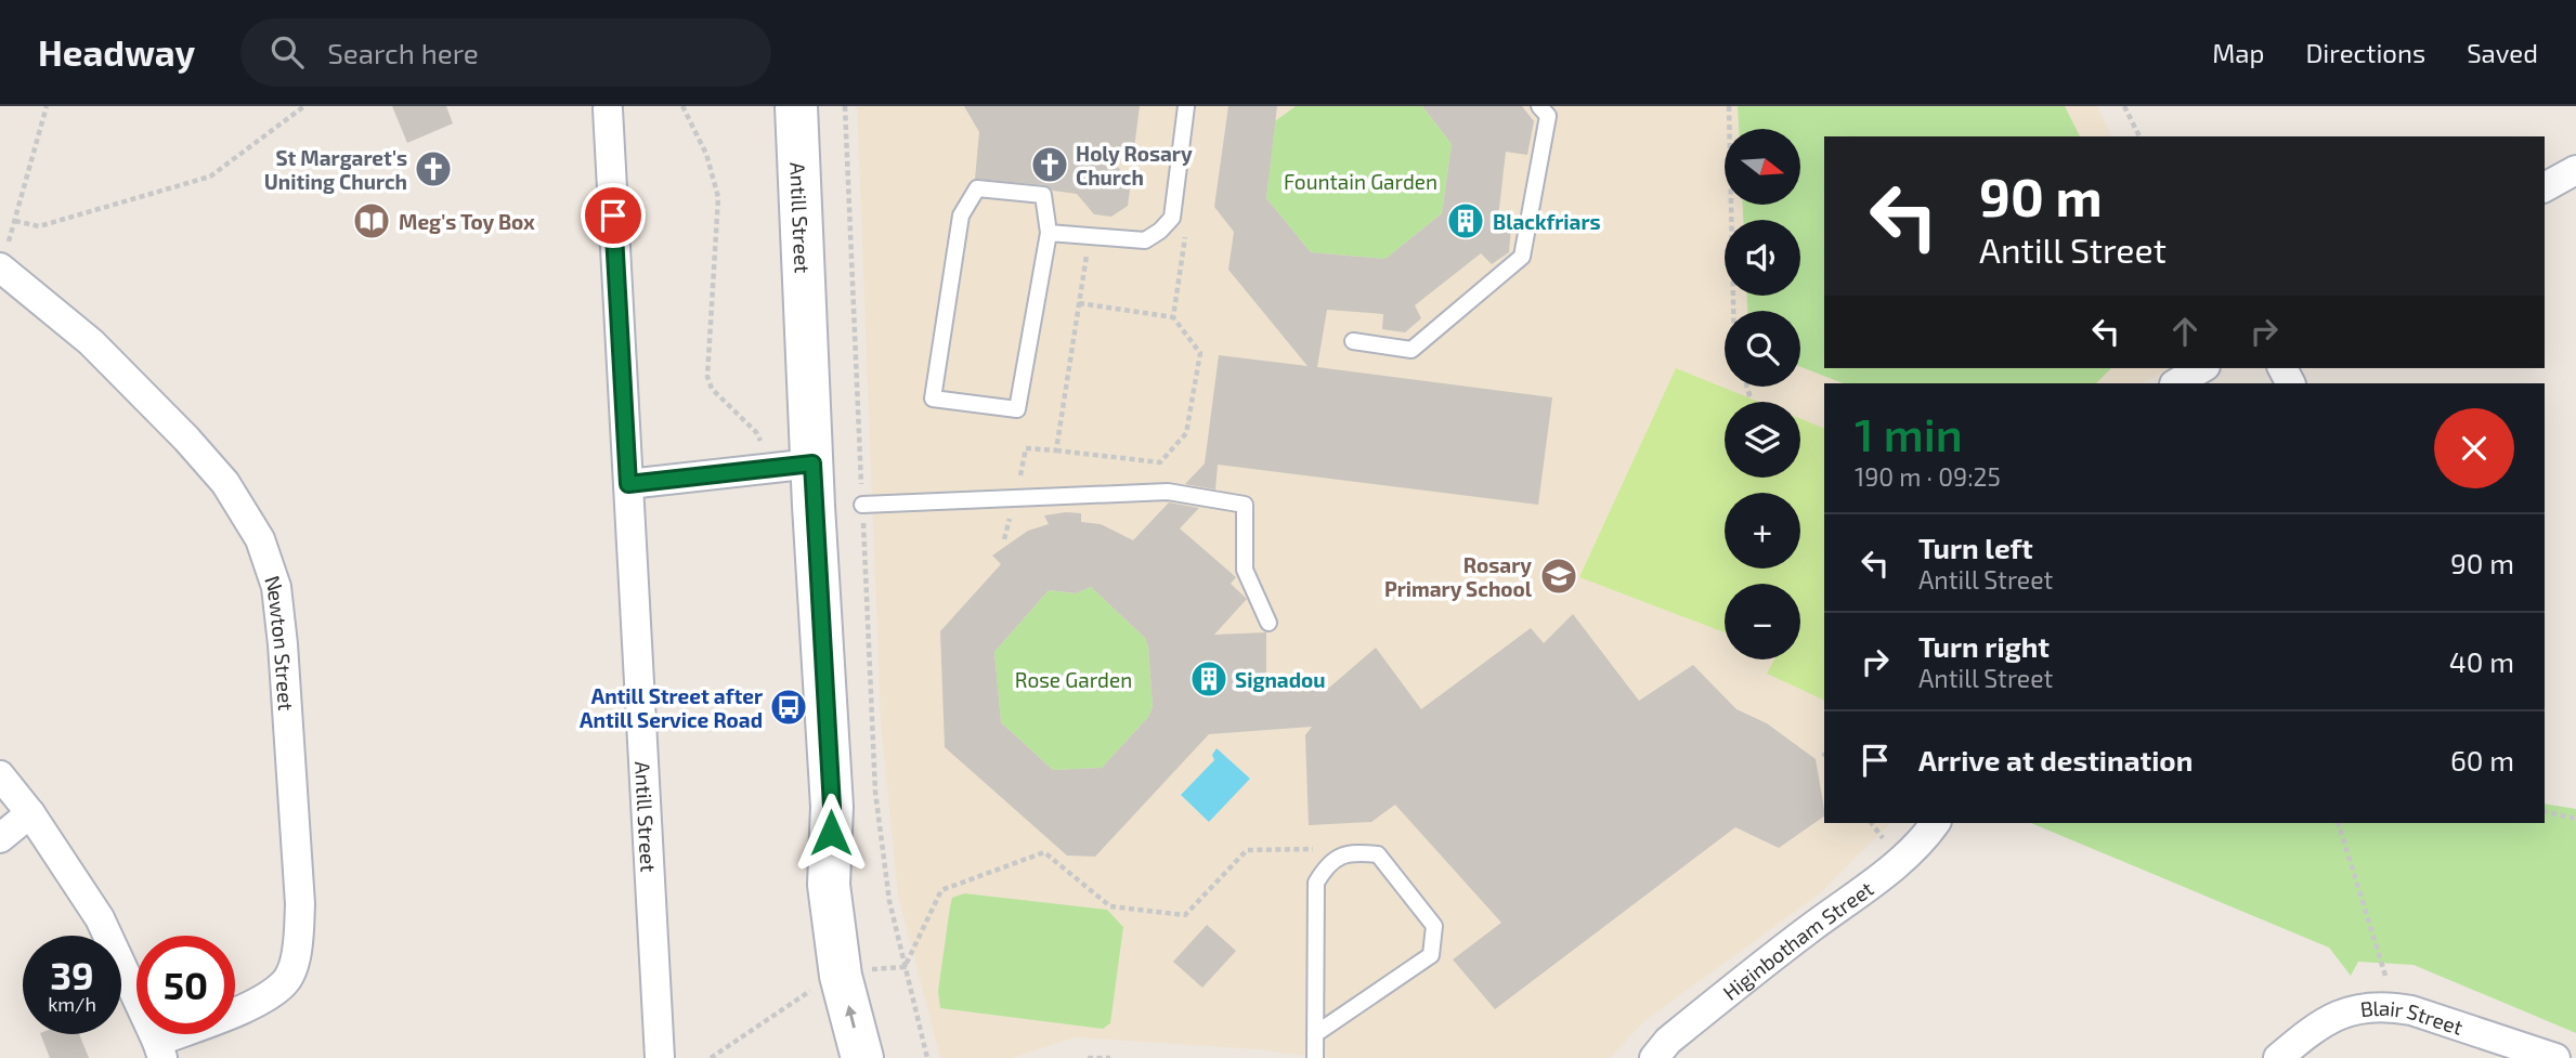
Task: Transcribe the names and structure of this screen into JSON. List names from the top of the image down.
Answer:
{
  "streets": {
    "main road": ["Antill Street"],
    "street": ["Newton Street", "Higinbotham Street", "Blair Street"]
  },
  "parks": ["Fountain Garden", "Rose Garden"],
  "places": {
    "church": ["Holy Rosary Church", "St Margaret's Uniting Church"],
    "library": ["Meg's Toy Box"],
    "building": ["Blackfriars", "Signadou"],
    "school or university": ["Rosary Primary School"],
    "bus stop": ["Antill Street after Antill Service Road"]
  },
  "north": "right",
  "page": {
    "header": "Headway",
    "search": "Search here",
    "nav": ["Map", "Directions", "Saved"],
    "map_buttons": ["+", "−"],
    "turn": ["90 m", "Antill Street"],
    "heading": ["1 min", "190 m · 09:25"],
    "list": [
      {
        "name": "Turn left",
        "note": "Antill Street",
        "value": "90 m"
      },
      {
        "name": "Turn right",
        "note": "Antill Street",
        "value": "40 m"
      },
      {
        "name": "Arrive at destination",
        "value": "60 m"
      }
    ],
    "speed": "39 km/h",
    "limit": "50"
  }
}
